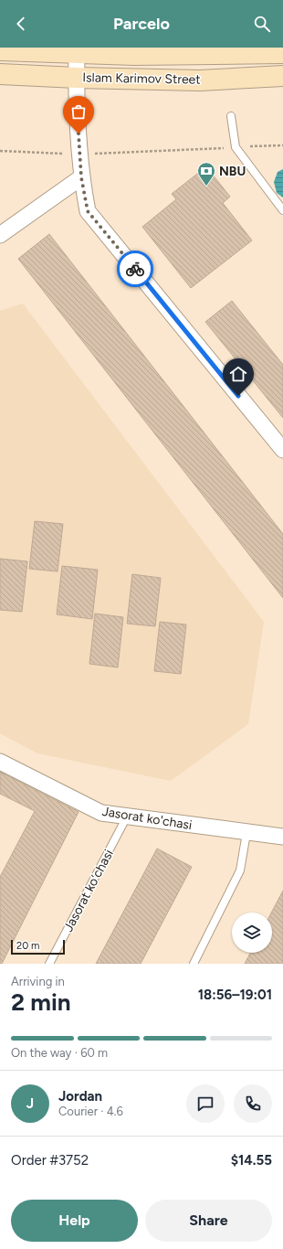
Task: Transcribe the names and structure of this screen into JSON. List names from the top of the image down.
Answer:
{
  "streets": {
    "main road": ["Islam Karimov Street"],
    "street": ["Jasorat ko'chasi"],
    "lane": ["Jasorat ko‘chasi"]
  },
  "crossings": [
    ["Jasorat ko'chasi", "Jasorat ko‘chasi"]
  ],
  "places": {
    "bank": ["NBU"]
  },
  "scale_bar": "20 m",
  "page": {
    "header": "Parcelo",
    "scale": "20 m",
    "heading": ["2 min", "Arriving in", "18:56–19:01"],
    "panel": [
      "Jordan",
      "Courier · 4.6",
      "Order #3752",
      "$14.55"
    ],
    "bar": "On the way · 60 m",
    "round": "J",
    "buttons": ["Help", "Share"]
  }
}
